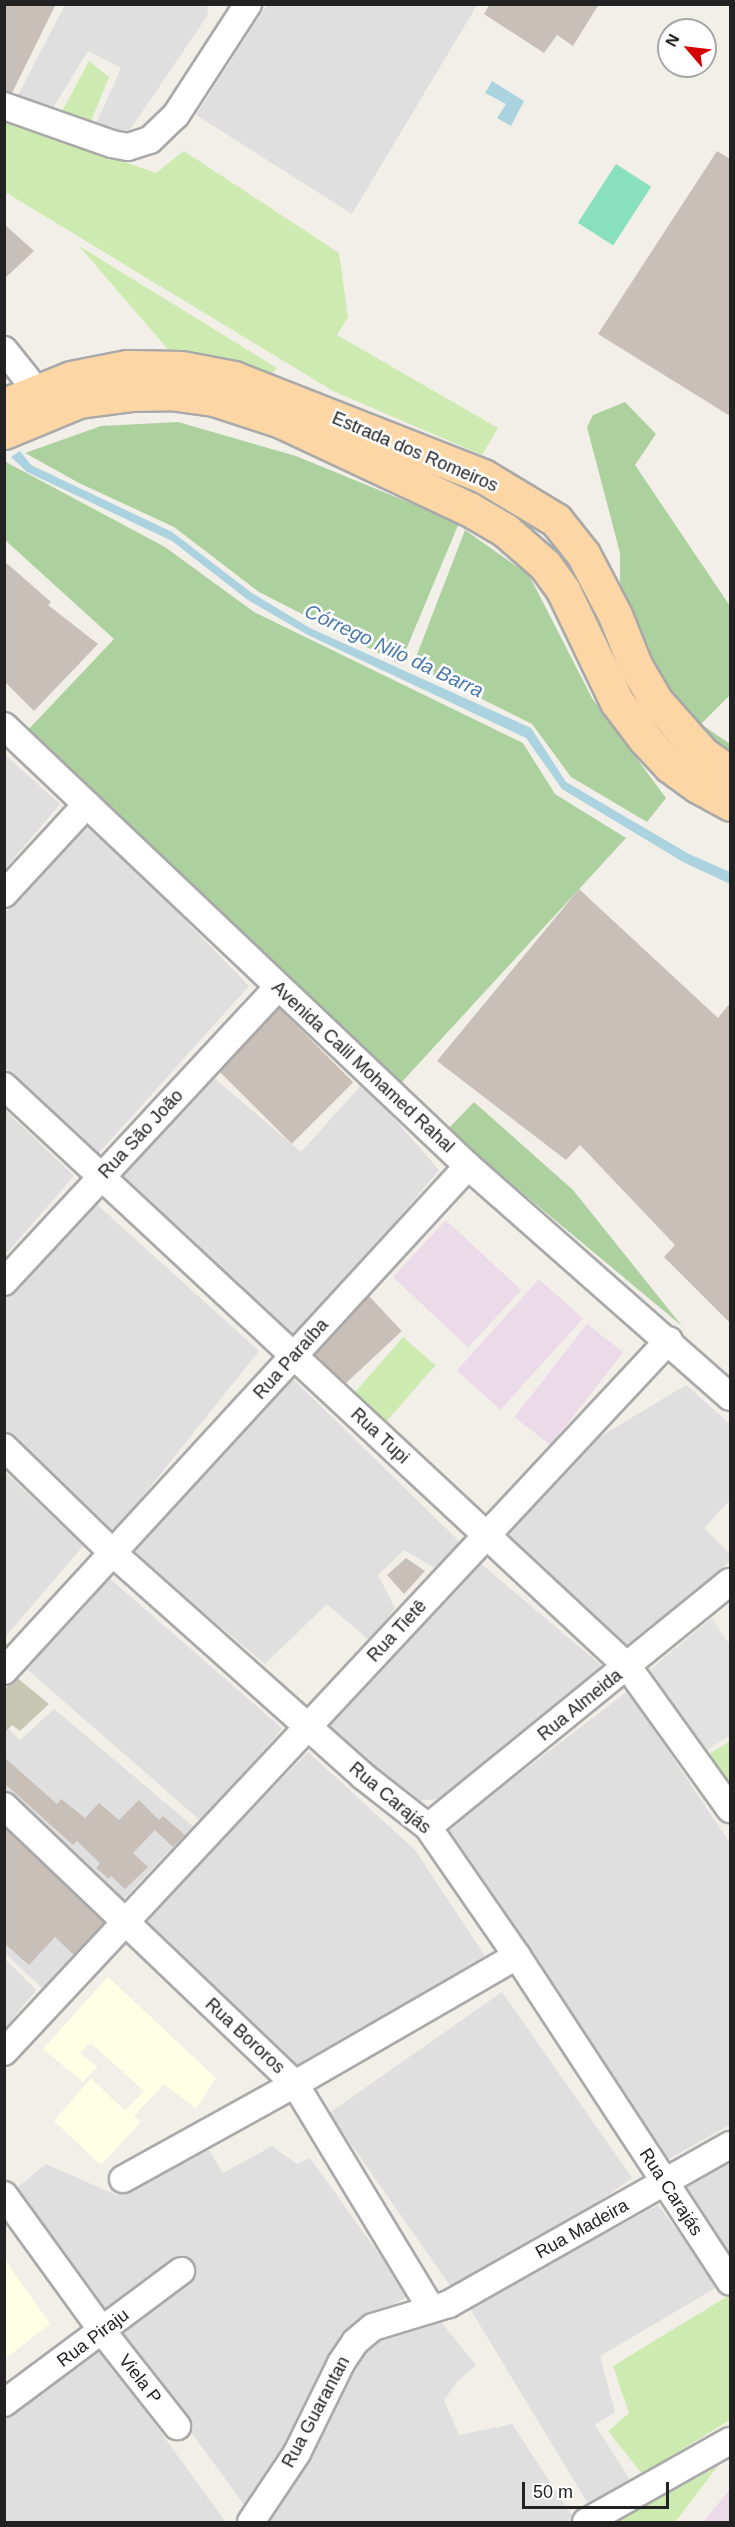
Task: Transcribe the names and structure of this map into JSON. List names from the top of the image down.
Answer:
{
  "streets": {
    "main road": ["Estrada dos Romeiros"],
    "street": [
      "Avenida Calil Mohamed Rahal",
      "Rua São João",
      "Rua Paraíba",
      "Rua Tupi",
      "Rua Tietê",
      "Rua Almeida",
      "Rua Carajás",
      "Rua Bororos",
      "Rua Madeira",
      "Rua Piraju",
      "Viela P",
      "Rua Guarantan"
    ]
  },
  "crossings": [
    ["Avenida Calil Mohamed Rahal", "Rua São João"],
    ["Avenida Calil Mohamed Rahal", "Rua Paraíba"],
    ["Avenida Calil Mohamed Rahal", "Rua Tietê"],
    ["Rua São João", "Rua Tupi"],
    ["Rua Paraíba", "Rua Tupi"],
    ["Rua Paraíba", "Rua Carajás"],
    ["Rua Tupi", "Rua Tietê"],
    ["Rua Tupi", "Rua Almeida"],
    ["Rua Tietê", "Rua Carajás"],
    ["Rua Tietê", "Rua Bororos"],
    ["Rua Almeida", "Rua Carajás"],
    ["Rua Carajás", "Rua Madeira"],
    ["Rua Bororos", "Rua Madeira"],
    ["Rua Bororos", "Rua Guarantan"],
    ["Rua Madeira", "Rua Guarantan"],
    ["Rua Piraju", "Viela P"]
  ],
  "water": ["Córrego Nilo da Barra"],
  "scale_bar": "50 m",
  "north": "top left"
}
